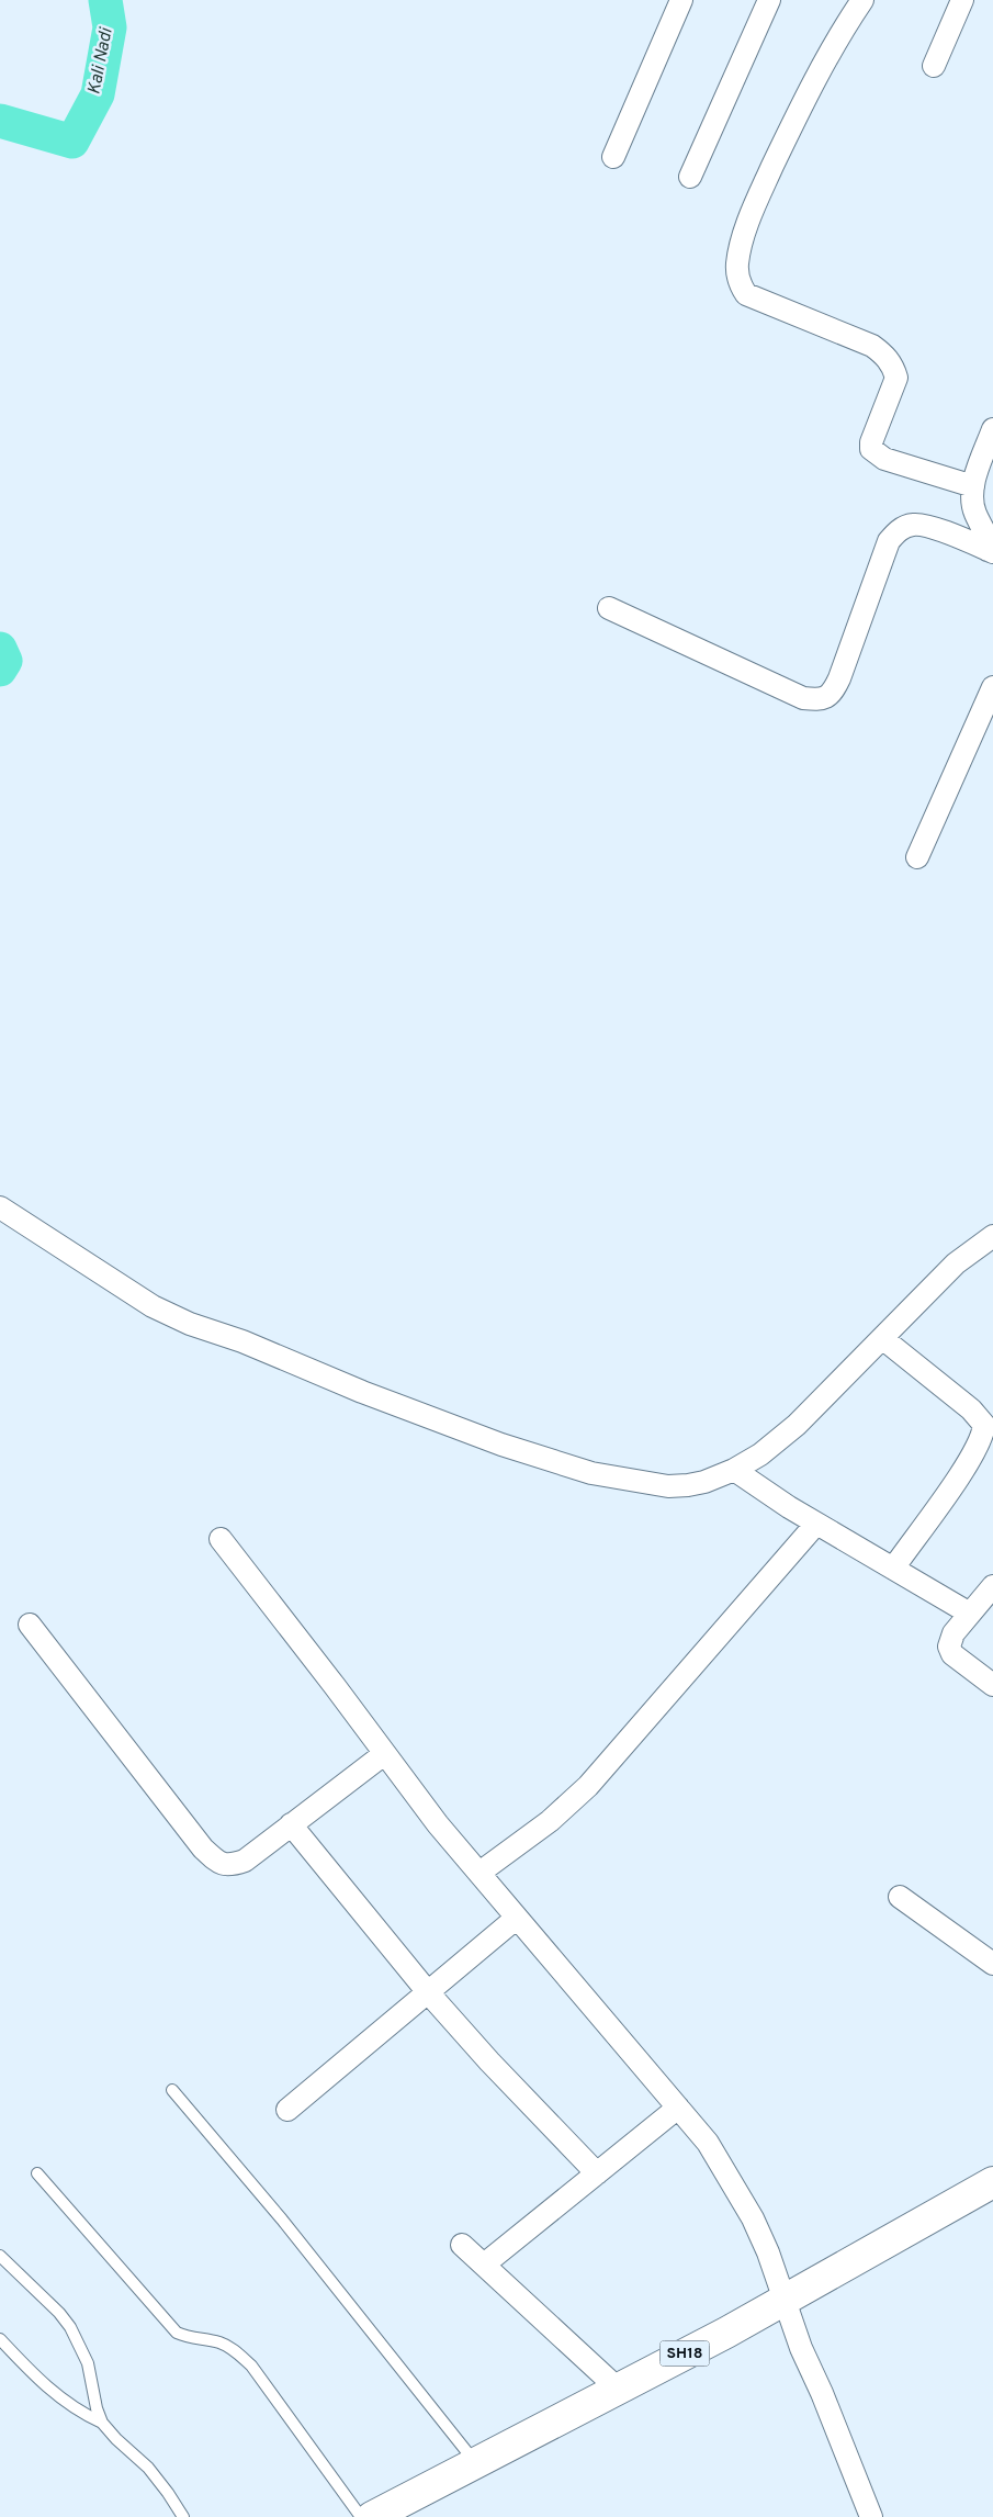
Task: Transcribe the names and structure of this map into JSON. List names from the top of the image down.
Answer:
{
  "streets": {
    "main road": ["SH18"]
  },
  "water": ["Kali Nadi"]
}
